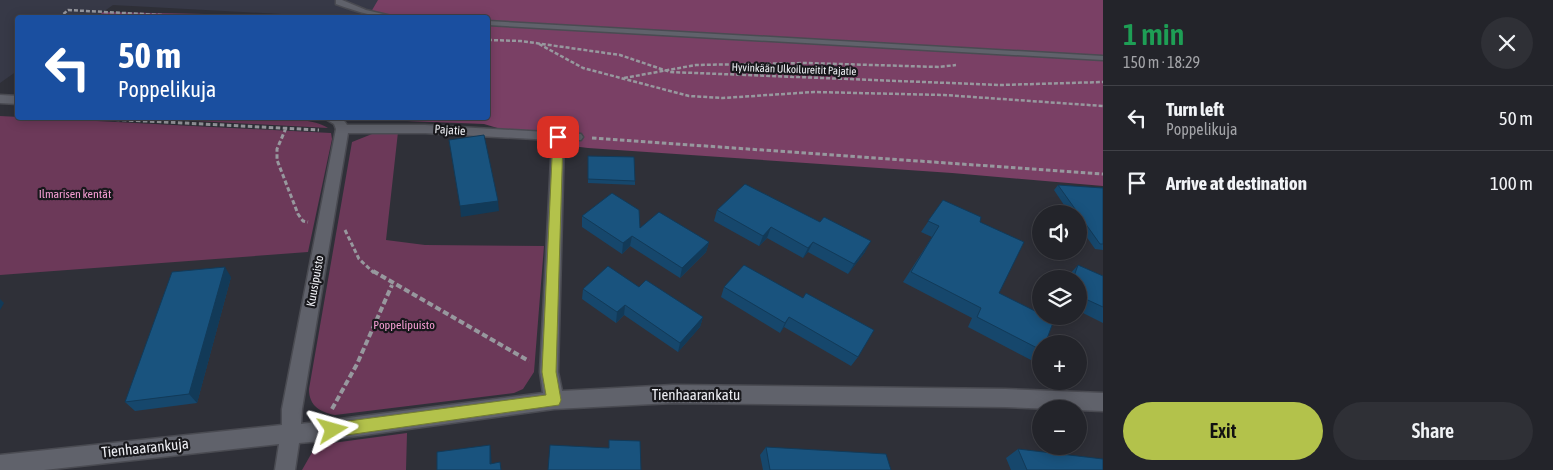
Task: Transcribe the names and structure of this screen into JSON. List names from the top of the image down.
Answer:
{
  "streets": {
    "street": [
      "Pajatie",
      "Kuusipuisto",
      "Tienhaarankatu",
      "Tienhaarankuja"
    ],
    "path": ["Hyvinkään Ulkoilureitit Pajatie"]
  },
  "crossings": [
    ["Pajatie", "Kuusipuisto"],
    ["Kuusipuisto", "Tienhaarankatu"],
    ["Kuusipuisto", "Tienhaarankuja"],
    ["Tienhaarankatu", "Tienhaarankuja"]
  ],
  "parks": ["Ilmarisen kentät", "Poppelipuisto"],
  "page": {
    "heading": ["1 min", "150 m · 18:29"],
    "turn": ["50 m", "Poppelikuja"],
    "list": [
      {
        "name": "Turn left",
        "note": "Poppelikuja",
        "value": "50 m"
      },
      {
        "name": "Arrive at destination",
        "value": "100 m"
      }
    ],
    "map_buttons": ["+", "−"],
    "buttons": ["Exit", "Share"]
  }
}
